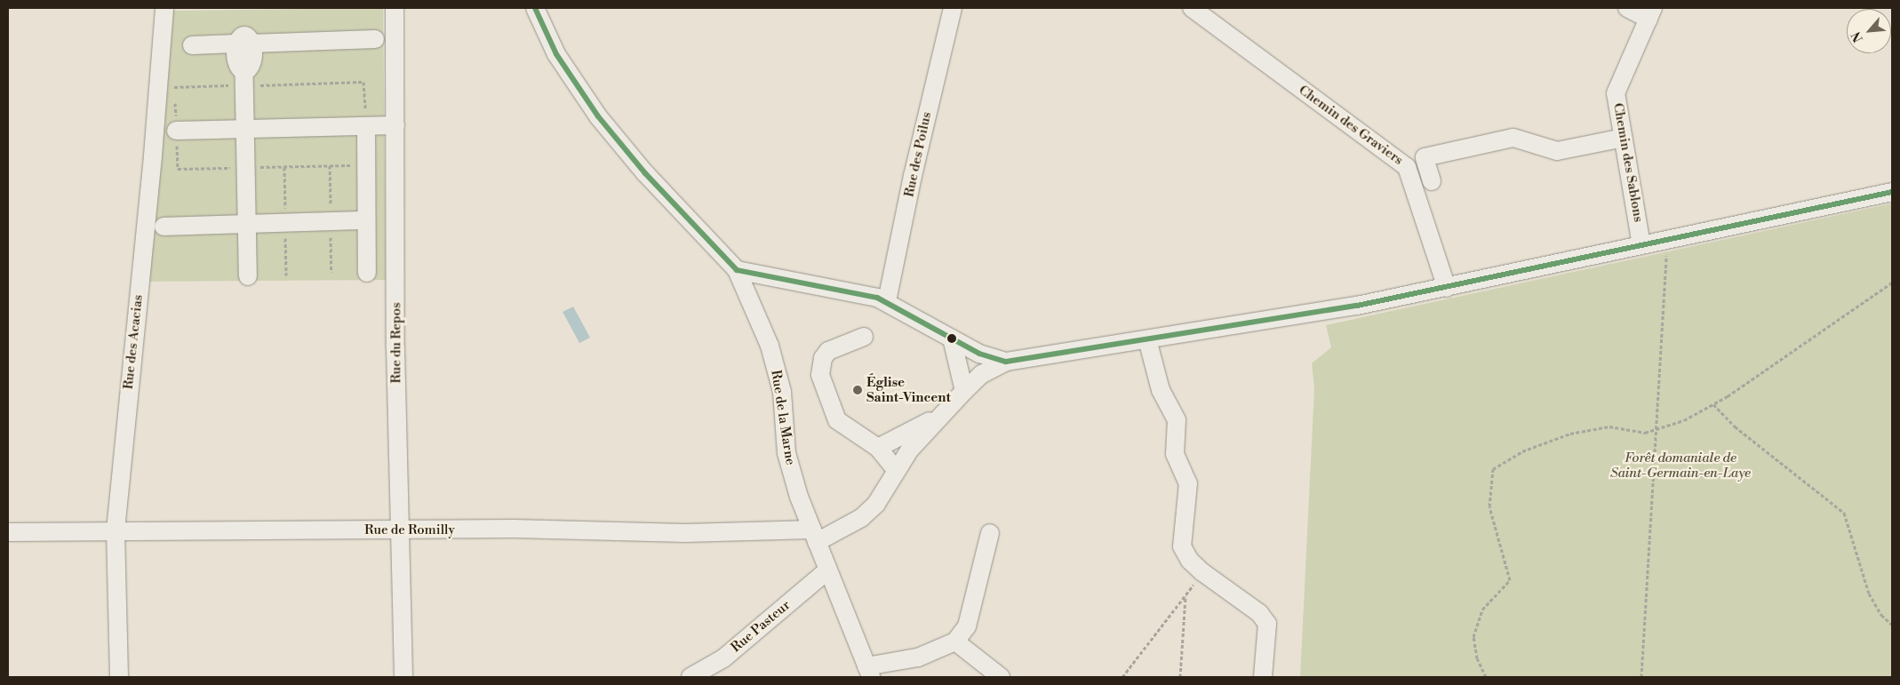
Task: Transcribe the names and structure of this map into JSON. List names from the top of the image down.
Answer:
{
  "streets": {
    "street": [
      "Chemin des Graviers",
      "Rue des Poilus",
      "Chemin des Sablons",
      "Rue des Acacias",
      "Rue du Repos",
      "Rue de la Marne",
      "Rue de Romilly",
      "Rue Pasteur"
    ]
  },
  "crossings": [
    ["Rue des Acacias", "Rue de Romilly"],
    ["Rue du Repos", "Rue de Romilly"],
    ["Rue de la Marne", "Rue de Romilly"],
    ["Rue de la Marne", "Rue Pasteur"]
  ],
  "parks": ["Forêt domaniale de Saint-Germain-en-Laye"],
  "places": ["Église Saint-Vincent"],
  "north": "bottom left"
}
